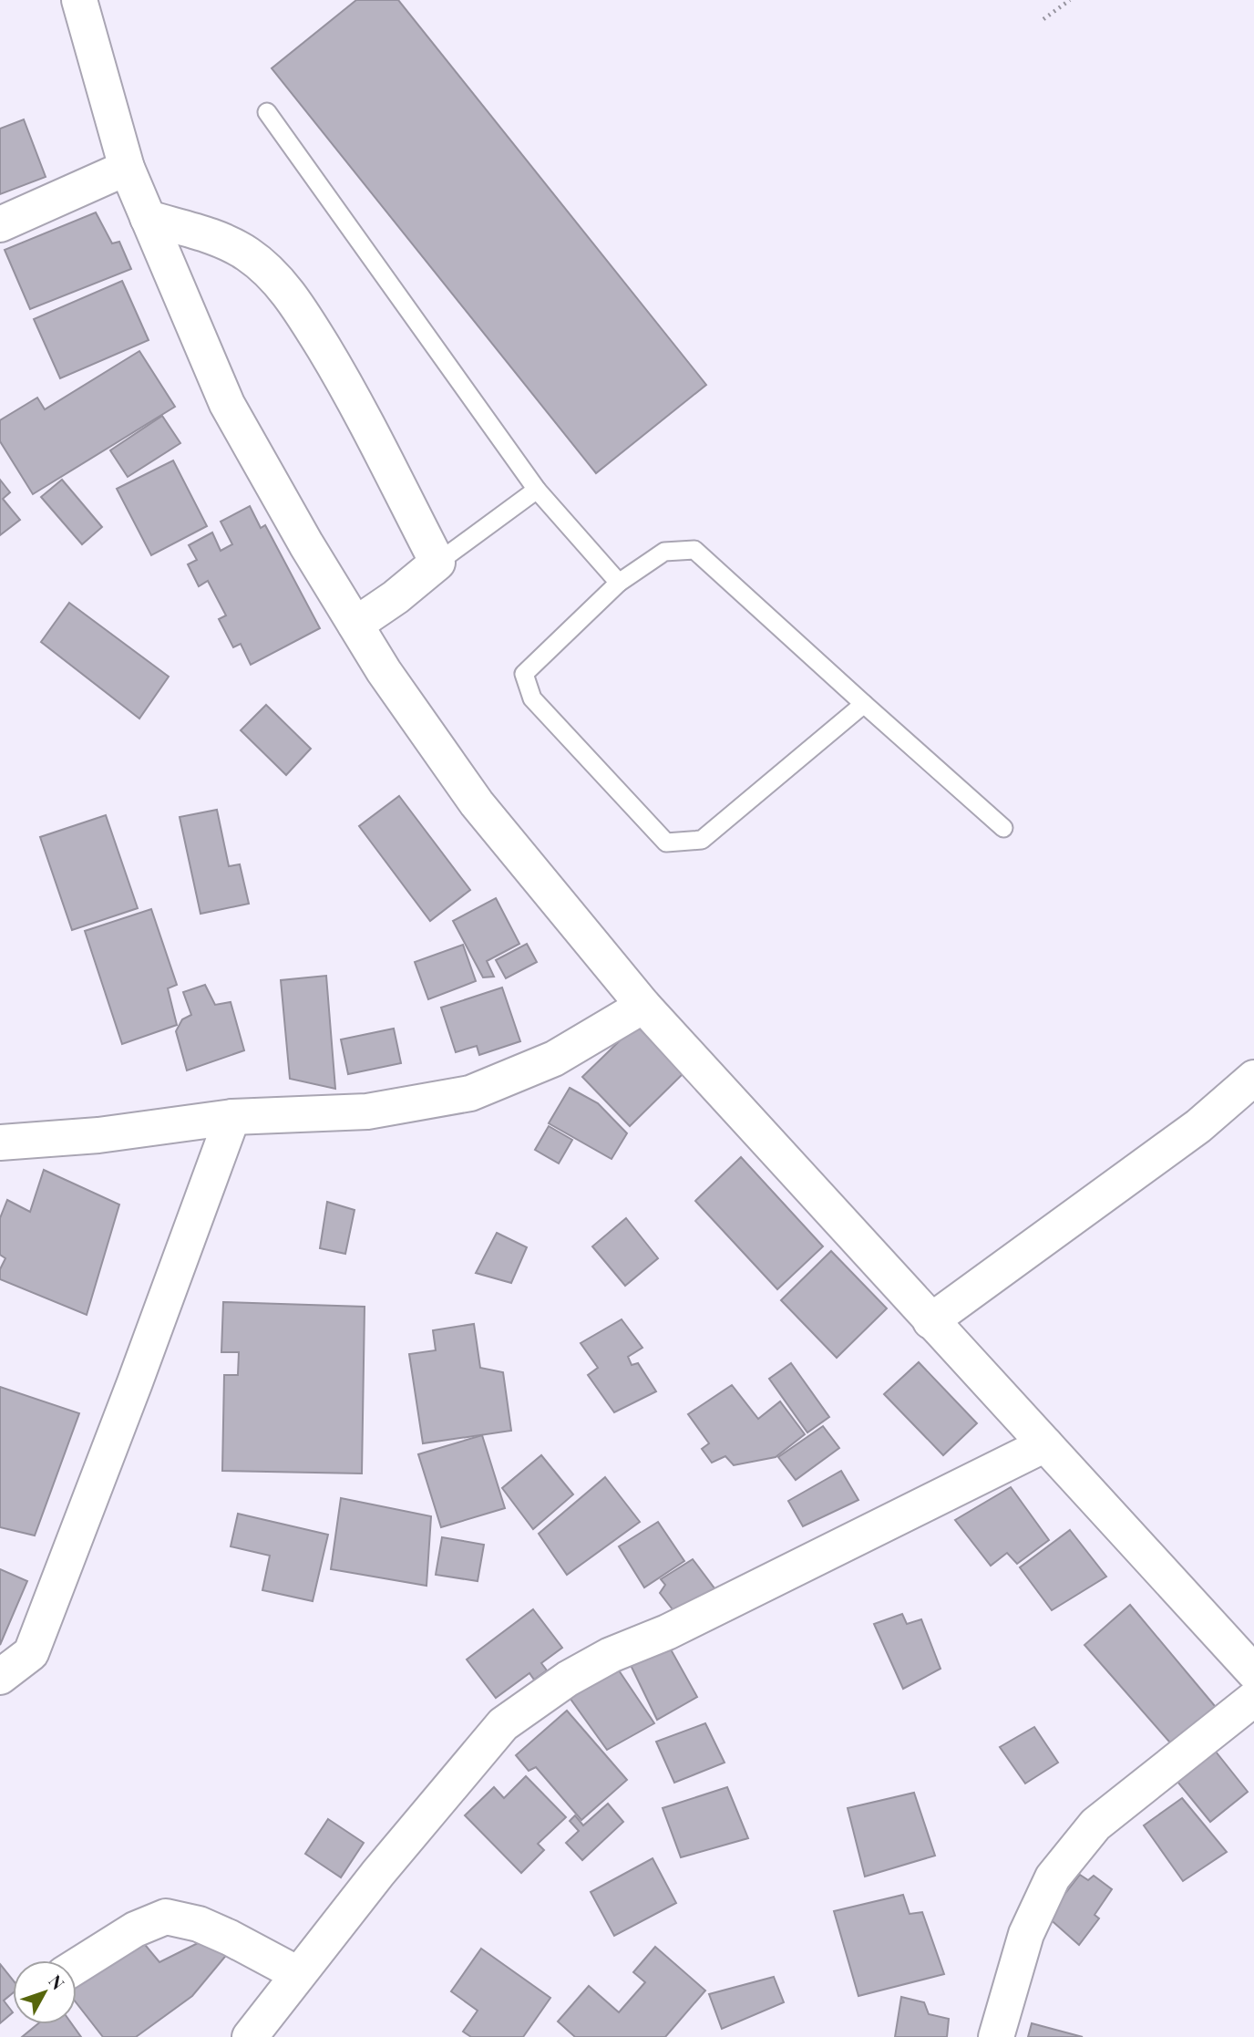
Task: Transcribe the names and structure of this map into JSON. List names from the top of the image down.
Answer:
{
  "north": "top right"
}
